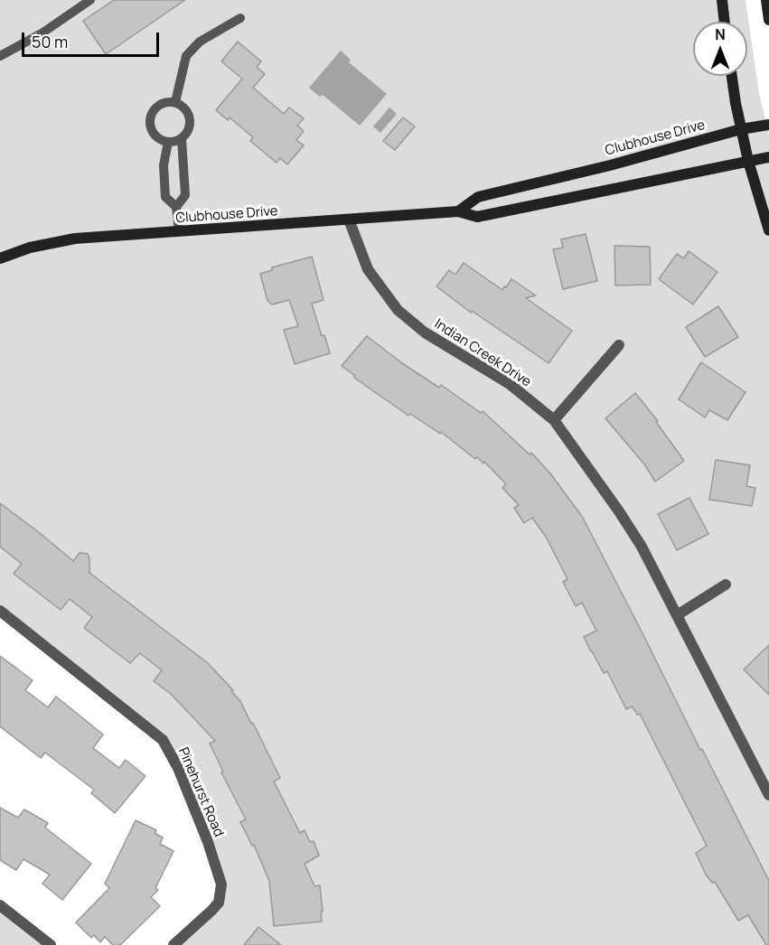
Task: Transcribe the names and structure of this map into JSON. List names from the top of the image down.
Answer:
{
  "streets": {
    "street": ["Clubhouse Drive", "Indian Creek Drive", "Pinehurst Road"]
  },
  "crossings": [
    ["Clubhouse Drive", "Indian Creek Drive"]
  ],
  "scale_bar": "50 m",
  "north": "top"
}
